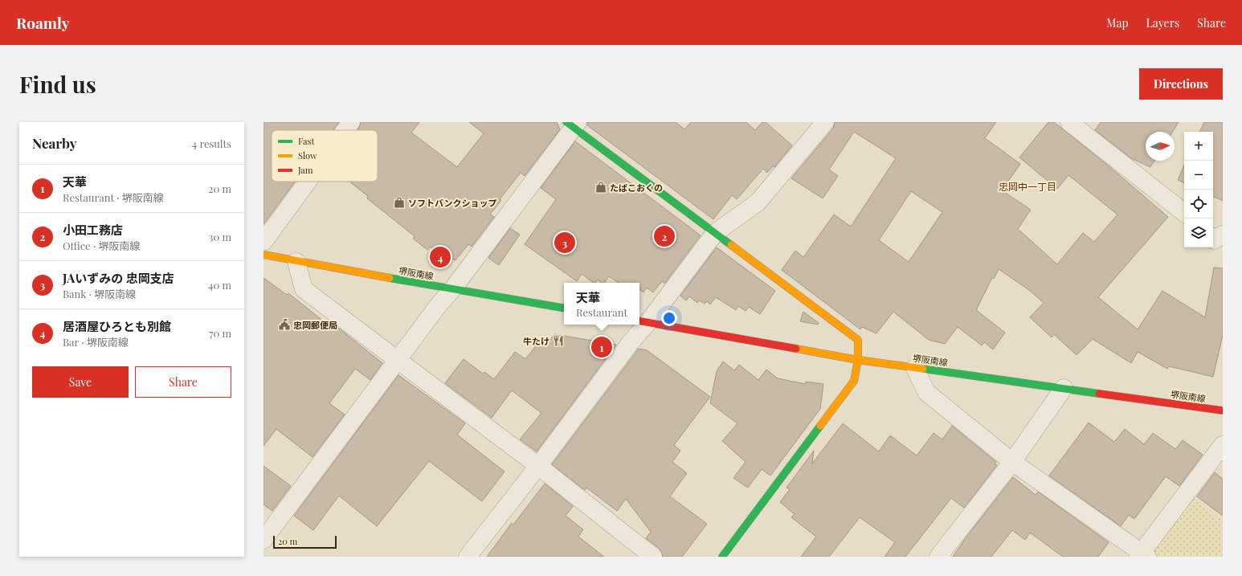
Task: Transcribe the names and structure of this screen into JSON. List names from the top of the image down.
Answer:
{
  "streets": {
    "main road": ["堺阪南線"]
  },
  "districts": ["忠岡中一丁目"],
  "places": {
    "shop": ["たばこおくの", "ソフトバンクショップ"],
    "public building": ["忠岡郵便局"],
    "restaurant": ["牛たけ"]
  },
  "legend": ["Fast", "Slow", "Jam"],
  "scale_bar": "20 m",
  "north": "right",
  "page": {
    "header": "Roamly",
    "nav": ["Map", "Layers", "Share"],
    "buttons": [
      "Directions",
      ["Save", "Share"]
    ],
    "title": "Find us",
    "heading": ["Nearby", "4 results"],
    "map_buttons": ["+", "−"],
    "list": [
      {
        "mark": "1",
        "name": "天華",
        "note": "Restaurant · 堺阪南線",
        "value": "20 m"
      },
      {
        "mark": "2",
        "name": "小田工務店",
        "note": "Office · 堺阪南線",
        "value": "30 m"
      },
      {
        "mark": "3",
        "name": "JAいずみの 忠岡支店",
        "note": "Bank · 堺阪南線",
        "value": "40 m"
      },
      {
        "mark": "4",
        "name": "居酒屋ひろとも別館",
        "note": "Bar · 堺阪南線",
        "value": "70 m"
      }
    ],
    "pins": [
      "2",
      "3",
      "4",
      "1"
    ],
    "popup": ["天華", "Restaurant"],
    "scale": "20 m"
  }
}
